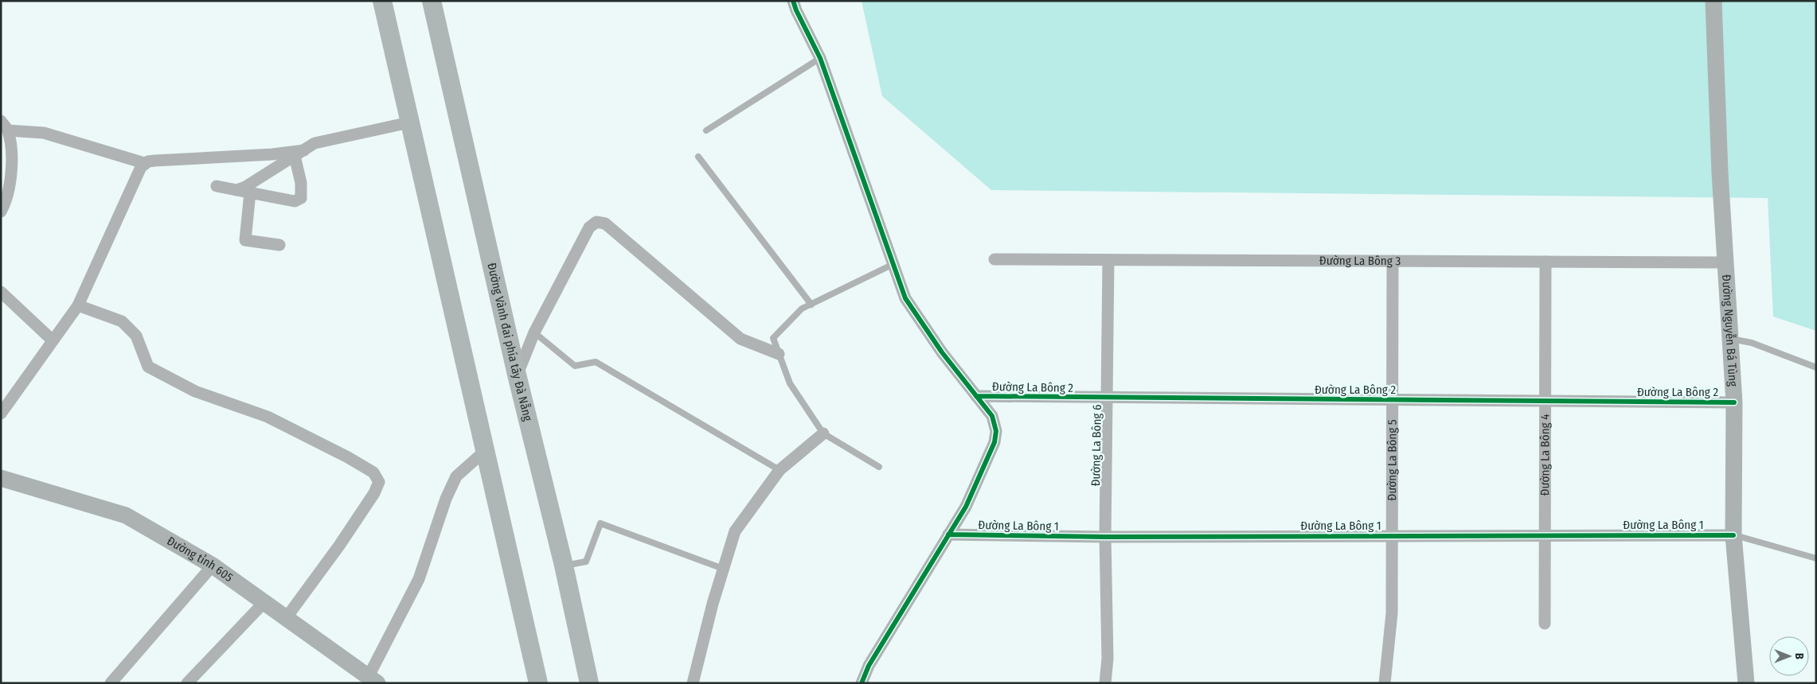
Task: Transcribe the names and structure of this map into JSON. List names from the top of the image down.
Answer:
{
  "streets": {
    "main road": ["Đường Nguyễn Bá Tùng", "Đường Vành đai phía tây Đà Nẵng", "Đường tỉnh 605"],
    "street": [
      "Đường La Bông 3",
      "Đường La Bông 2",
      "Đường La Bông 6",
      "Đường La Bông 4",
      "Đường La Bông 5",
      "Đường La Bông 1"
    ]
  },
  "crossings": [
    ["Đường La Bông 3", "Đường Nguyễn Bá Tùng"],
    ["Đường La Bông 3", "Đường La Bông 6"],
    ["Đường La Bông 3", "Đường La Bông 4"],
    ["Đường La Bông 3", "Đường La Bông 5"],
    ["Đường Nguyễn Bá Tùng", "Đường La Bông 2"],
    ["Đường Nguyễn Bá Tùng", "Đường La Bông 1"],
    ["Đường La Bông 2", "Đường La Bông 6"],
    ["Đường La Bông 2", "Đường La Bông 4"],
    ["Đường La Bông 2", "Đường La Bông 5"],
    ["Đường La Bông 6", "Đường La Bông 1"],
    ["Đường La Bông 4", "Đường La Bông 1"],
    ["Đường La Bông 5", "Đường La Bông 1"]
  ],
  "north": "right"
}
